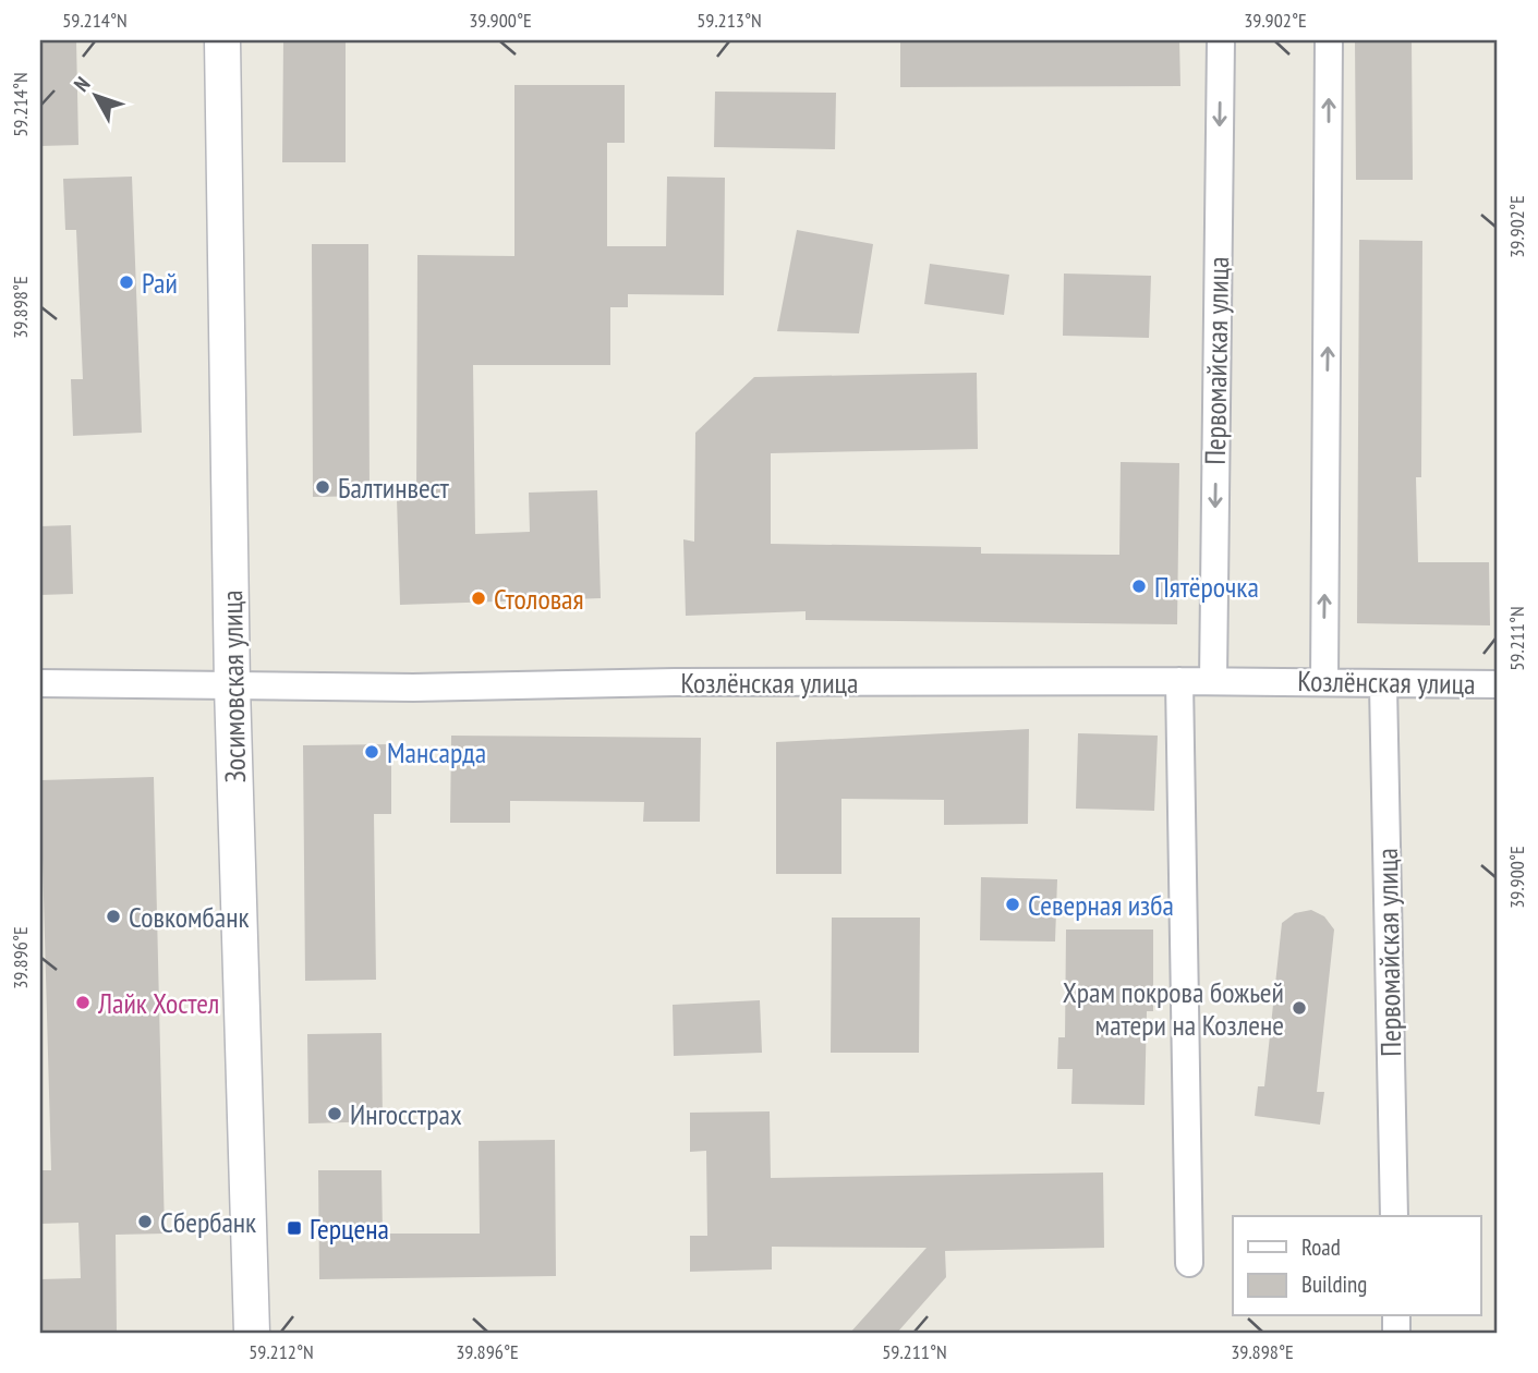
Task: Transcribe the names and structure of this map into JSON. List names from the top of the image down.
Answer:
{
  "streets": {
    "street": ["Первомайская улица", "Козлёнская улица", "Зосимовская улица"]
  },
  "crossings": [
    ["Первомайская улица", "Козлёнская улица"],
    ["Козлёнская улица", "Зосимовская улица"]
  ],
  "places": {
    "other": [
      "Рай",
      "Балтинвест",
      "Пятёрочка",
      "Столовая",
      "Мансарда",
      "Северная изба",
      "Совкомбанк",
      "Лайк Хостел",
      "Храм покрова божьей матери на Козлене",
      "Ингосстрах",
      "Сбербанк"
    ],
    "transit": ["Герцена"]
  },
  "legend": ["Road", "Building"],
  "north": "top left",
  "coordinates": [
    "59.214°N",
    "39.900°E",
    "59.213°N",
    "39.902°E",
    "39.898°E",
    "59.211°N",
    "39.896°E",
    "59.212°N"
  ]
}
